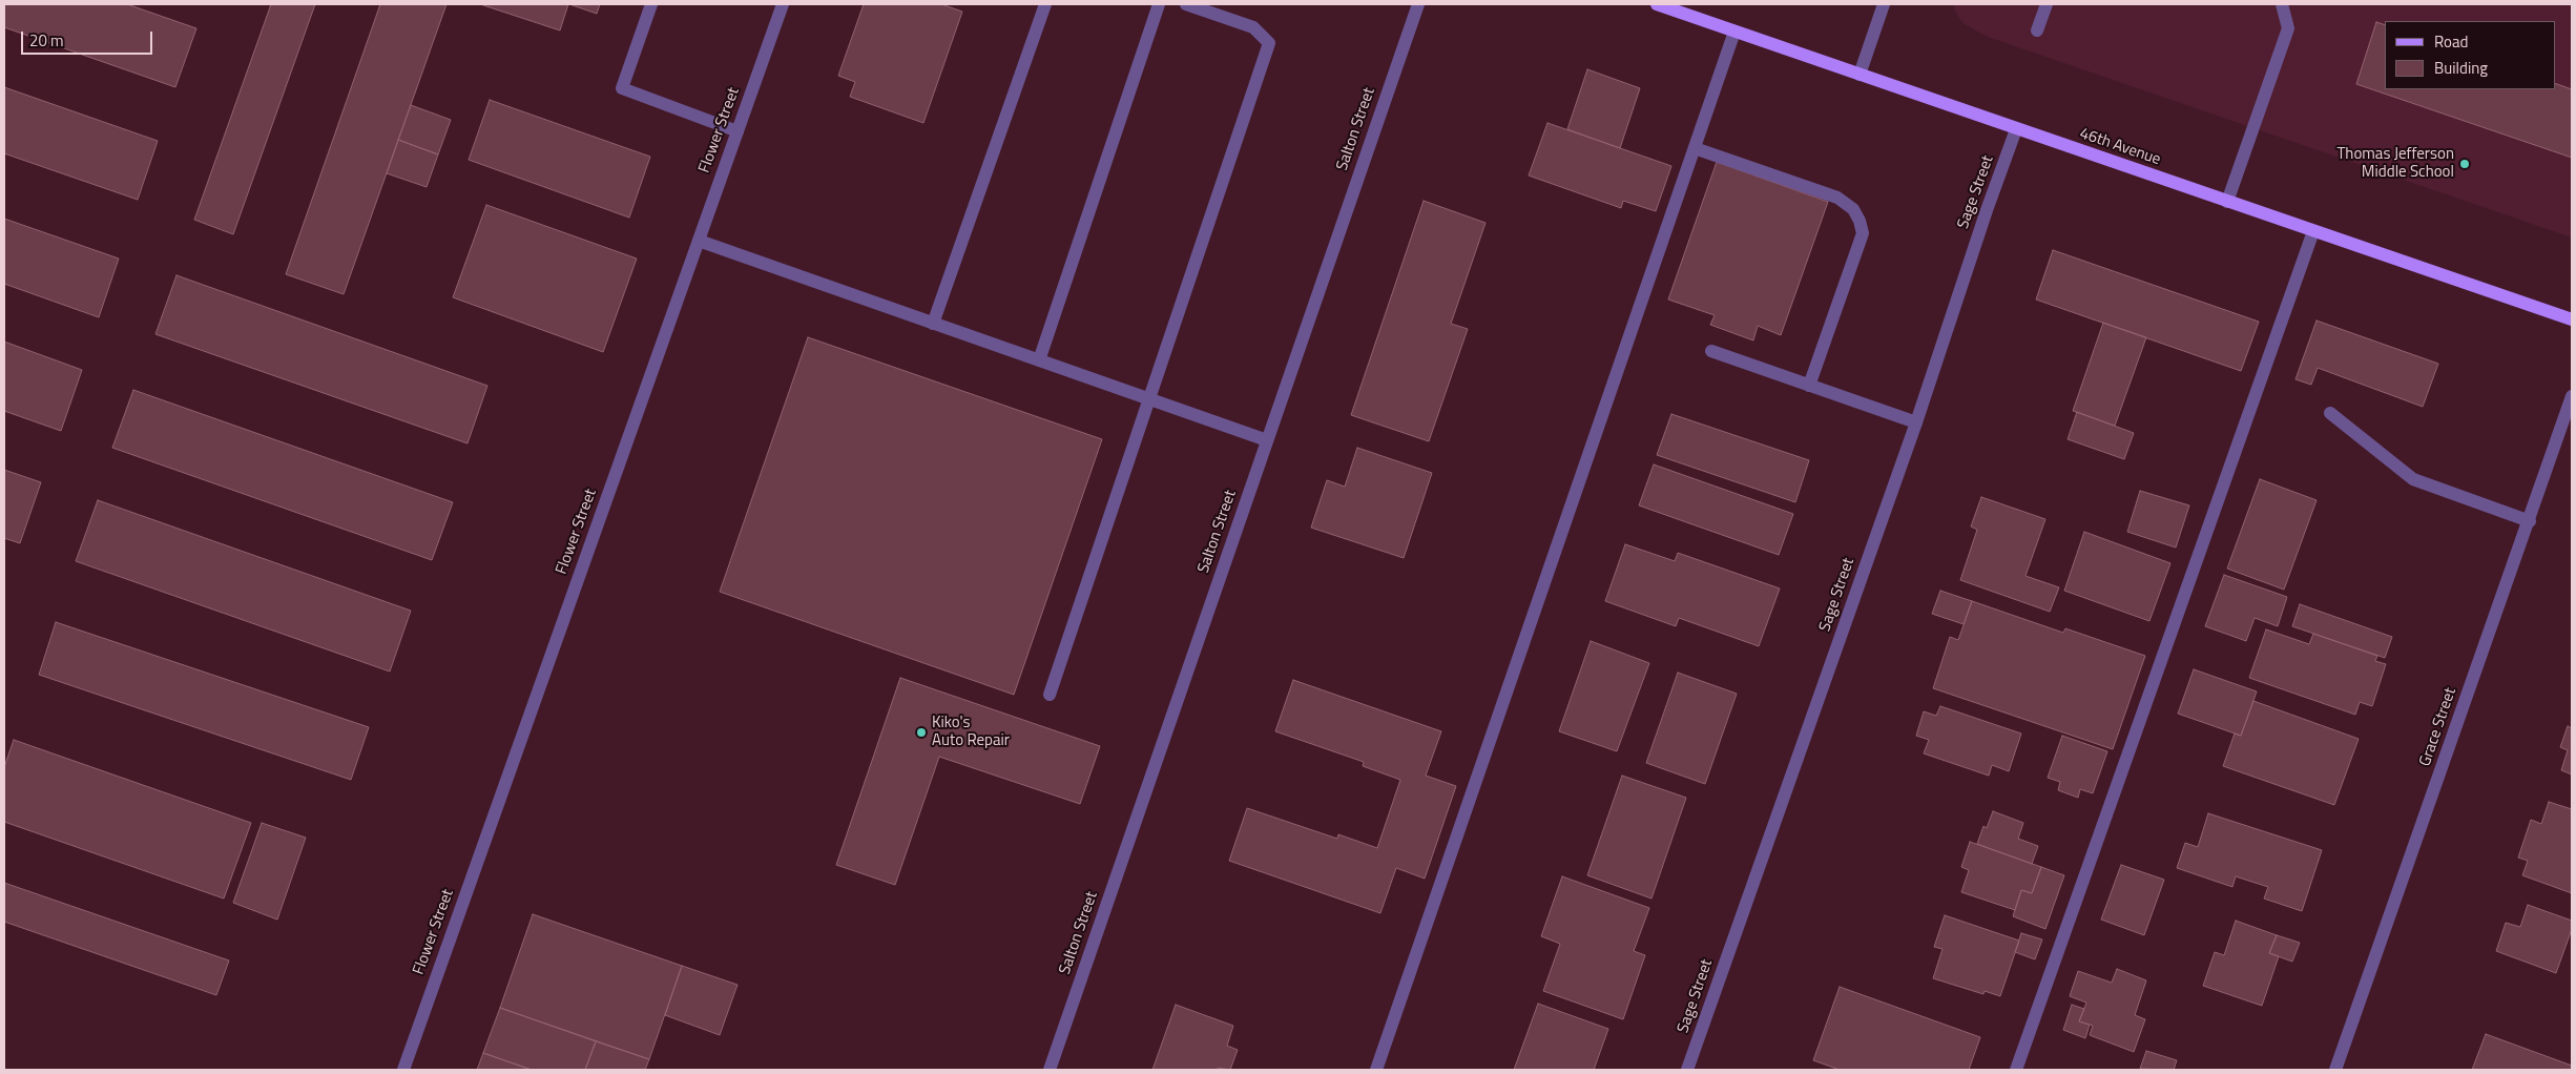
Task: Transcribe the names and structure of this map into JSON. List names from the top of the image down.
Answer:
{
  "streets": {
    "main road": ["46th Avenue"],
    "street": [
      "Salton Street",
      "Flower Street",
      "Sage Street",
      "Grace Street"
    ]
  },
  "crossings": [
    ["46th Avenue", "Sage Street"]
  ],
  "places": ["Thomas Jefferson Middle School", "Kiko's Auto Repair"],
  "legend": ["Road", "Building"],
  "scale_bar": "20 m"
}
